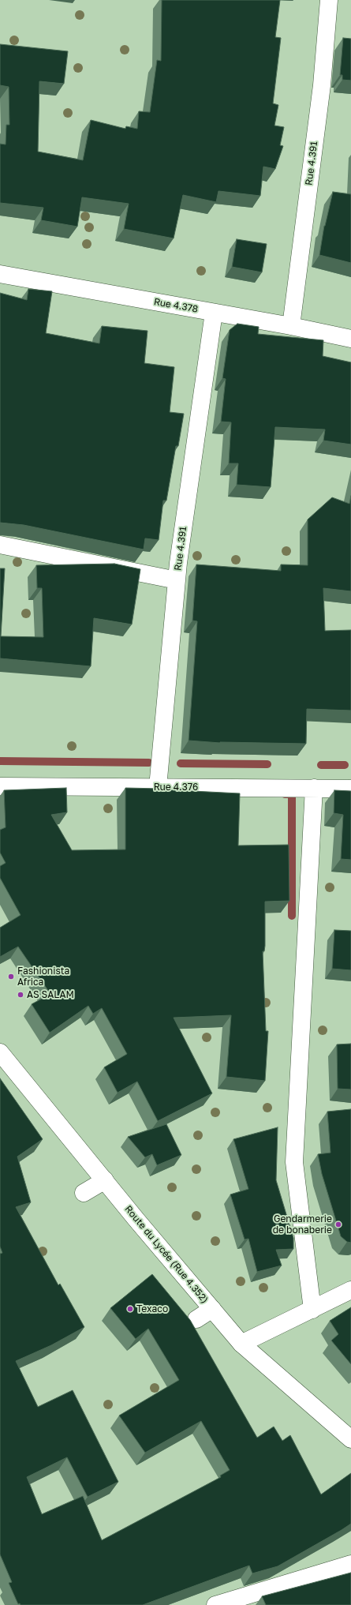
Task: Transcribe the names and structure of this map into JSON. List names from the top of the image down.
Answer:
{
  "streets": {
    "street": [
      "Rue 4.391",
      "Rue 4.378",
      "Rue 4.376",
      "Route du Lycée (Rue 4.352)"
    ]
  },
  "crossings": [
    ["Rue 4.391", "Rue 4.378"],
    ["Rue 4.391", "Rue 4.376"]
  ],
  "places": [
    "Fashionista Africa",
    "AS SALAM",
    "Gendarmerie de bonaberie",
    "Texaco"
  ]
}
